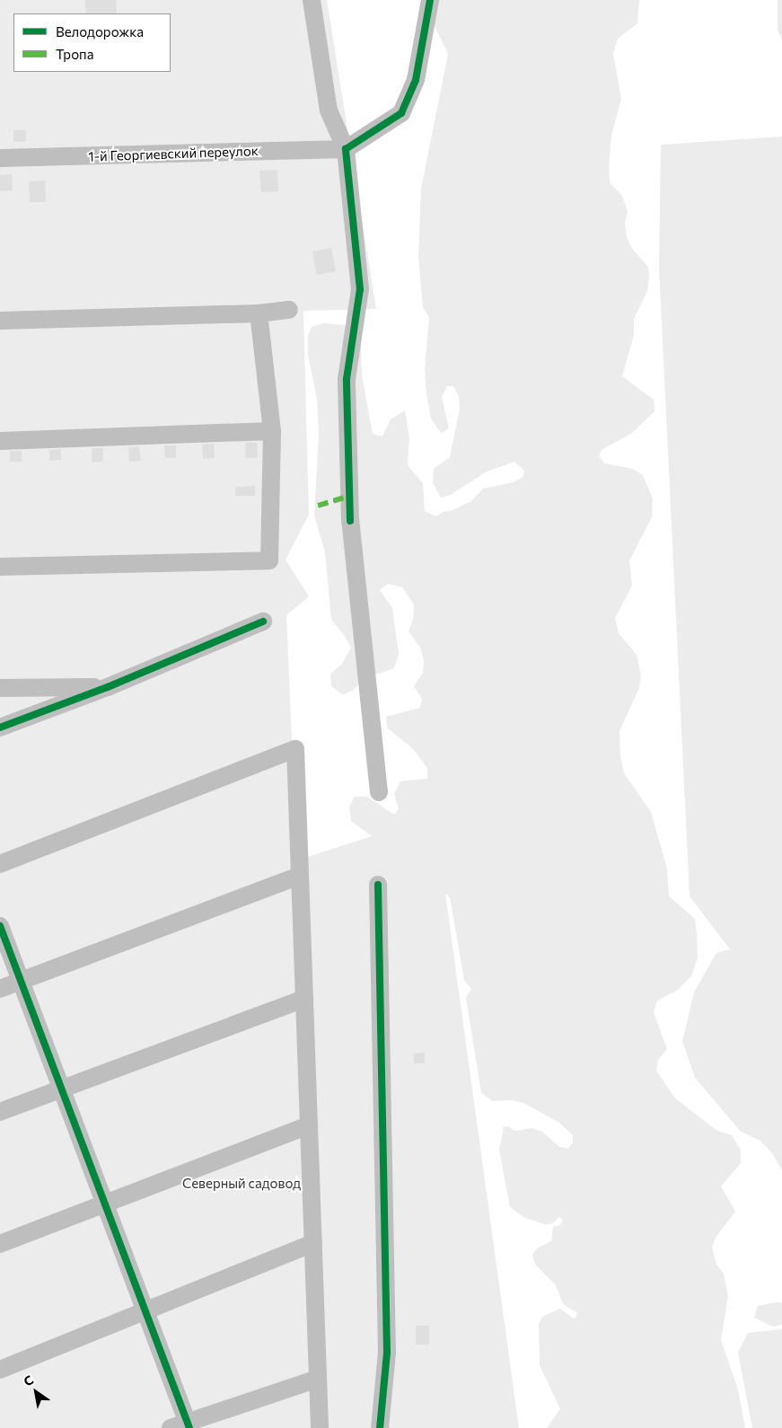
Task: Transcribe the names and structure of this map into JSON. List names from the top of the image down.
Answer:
{
  "streets": {
    "street": ["1-й Георгиевский переулок"]
  },
  "parks": ["Северный садовод"],
  "legend": ["Велодорожка", "Тропа"],
  "north": "top left"
}
